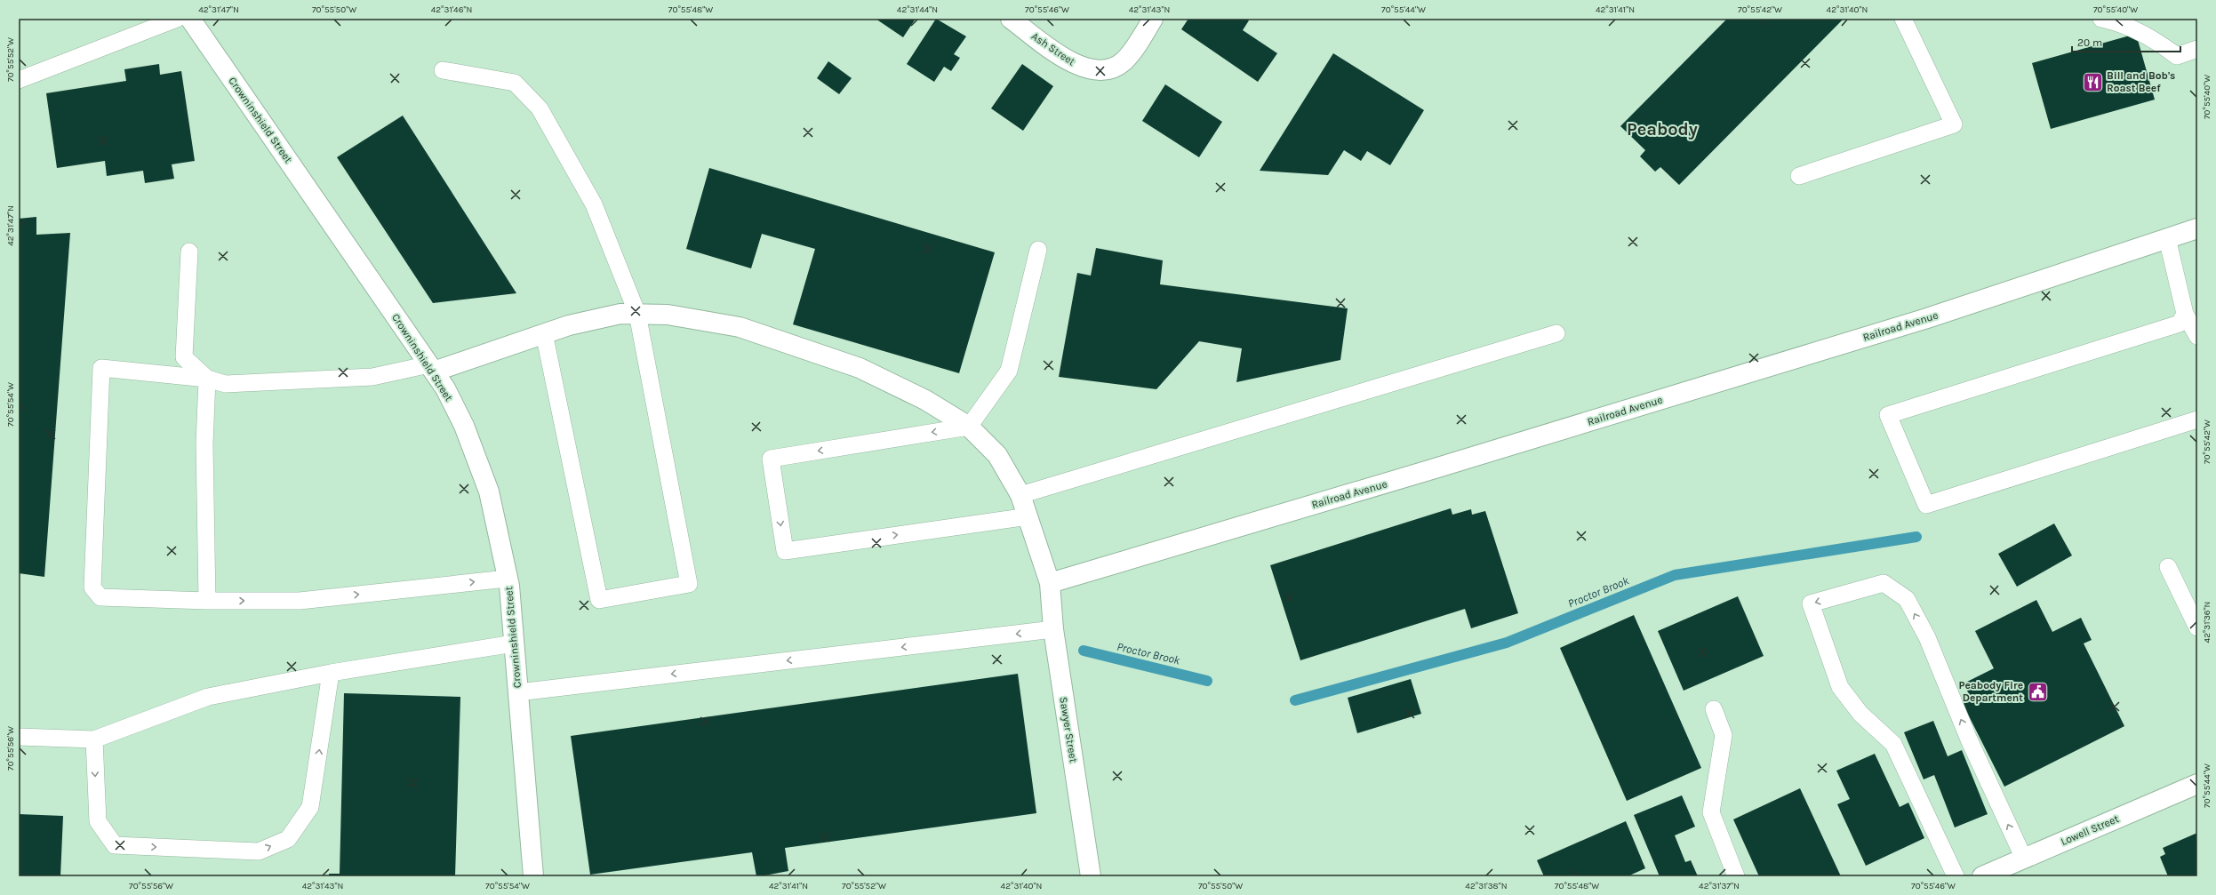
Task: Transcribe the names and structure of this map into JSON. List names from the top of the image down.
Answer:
{
  "streets": {
    "street": [
      "Ash Street",
      "Crowninshield Street",
      "Railroad Avenue",
      "Sawyer Street",
      "Lowell Street"
    ]
  },
  "crossings": [
    ["Crowninshield Street", "Sawyer Street"],
    ["Railroad Avenue", "Sawyer Street"]
  ],
  "districts": ["Peabody"],
  "water": ["Proctor Brook"],
  "places": {
    "restaurant": ["Bill and Bob's Roast Beef"],
    "public building": ["Peabody Fire Department"]
  },
  "scale_bar": "20 m",
  "coordinates": [
    "42°31'47\"N",
    "70°55'50\"W",
    "42°31'46\"N",
    "70°55'48\"W",
    "42°31'44\"N",
    "70°55'46\"W",
    "42°31'43\"N",
    "70°55'44\"W",
    "42°31'41\"N",
    "70°55'42\"W",
    "42°31'40\"N",
    "70°55'40\"W",
    "70°55'52\"W",
    "70°55'54\"W",
    "42°31'36\"N",
    "70°55'56\"W",
    "42°31'38\"N",
    "42°31'37\"N"
  ]
}
